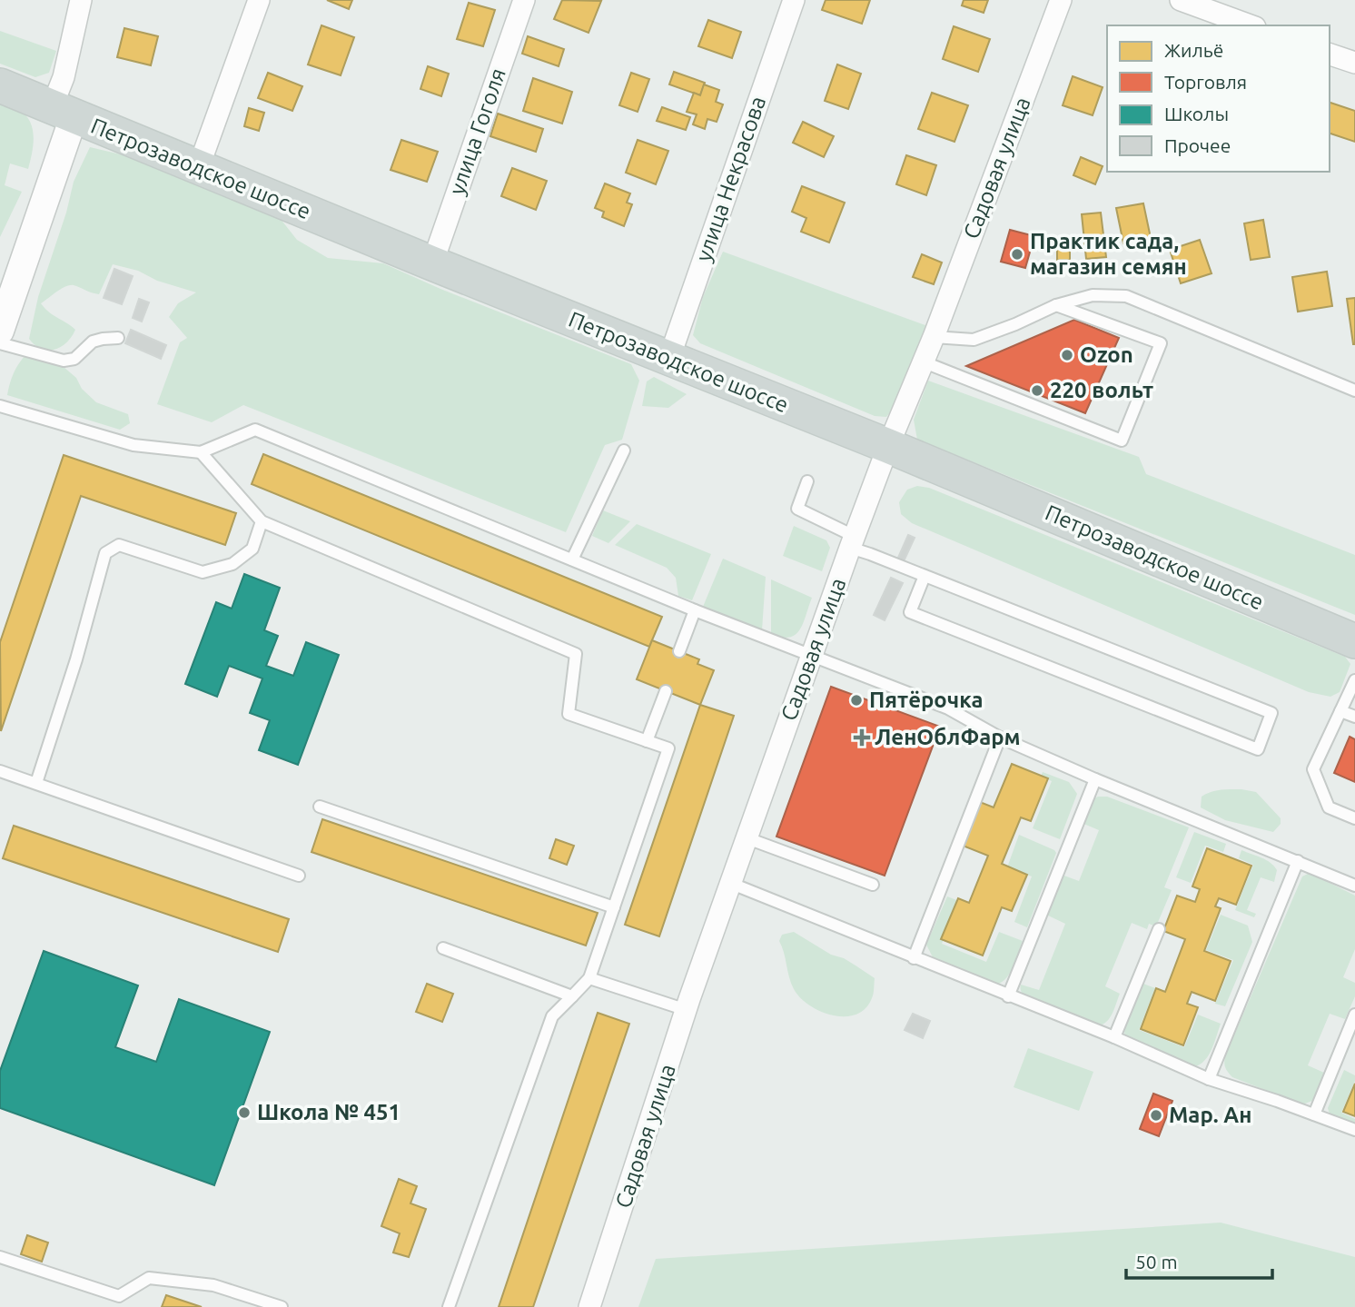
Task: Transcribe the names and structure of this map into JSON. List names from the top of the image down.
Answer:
{
  "streets": {
    "main road": ["Петрозаводское шоссе"],
    "street": ["улица Гоголя", "Садовая улица", "улица Некрасова"]
  },
  "crossings": [
    ["улица Гоголя", "Петрозаводское шоссе"],
    ["Садовая улица", "Петрозаводское шоссе"],
    ["Петрозаводское шоссе", "улица Некрасова"]
  ],
  "places": {
    "other": [
      "Практик сада, магазин семян",
      "Ozon",
      "220 вольт",
      "Пятёрочка",
      "Школа № 451",
      "Мар. Ан"
    ],
    "health": ["ЛенОблФарм"]
  },
  "legend": [
    "Жильё",
    "Торговля",
    "Школы",
    "Прочее"
  ],
  "scale_bar": "50 m"
}
